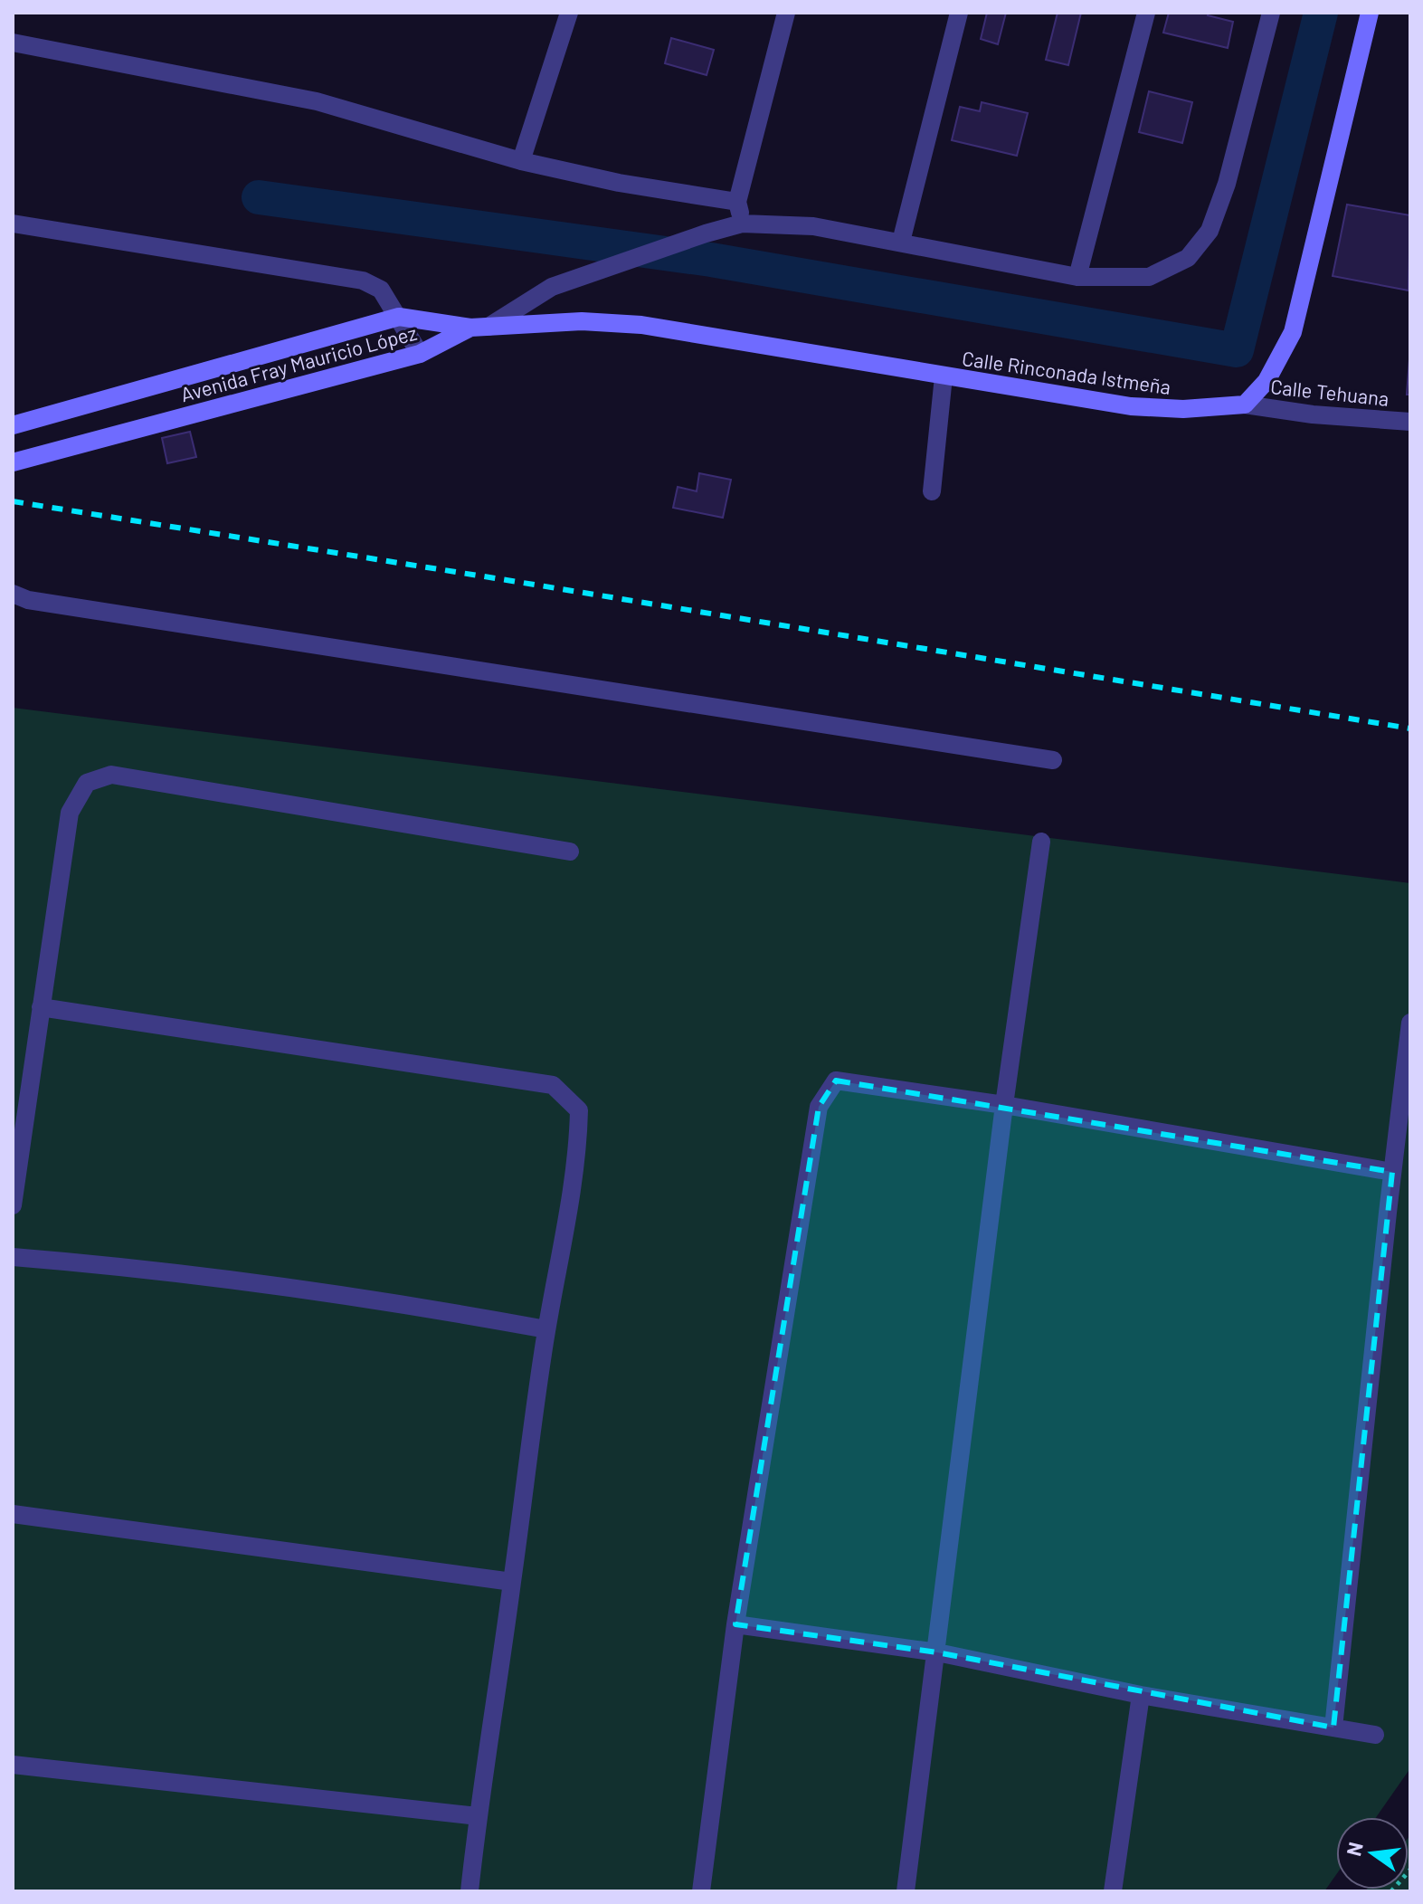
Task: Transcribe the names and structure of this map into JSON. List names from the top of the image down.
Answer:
{
  "streets": {
    "street": ["Avenida Fray Mauricio López", "Calle Rinconada Istmeña", "Calle Tehuana"]
  },
  "crossings": [
    ["Avenida Fray Mauricio López", "Calle Rinconada Istmeña"],
    ["Calle Rinconada Istmeña", "Calle Tehuana"]
  ],
  "north": "left"
}
